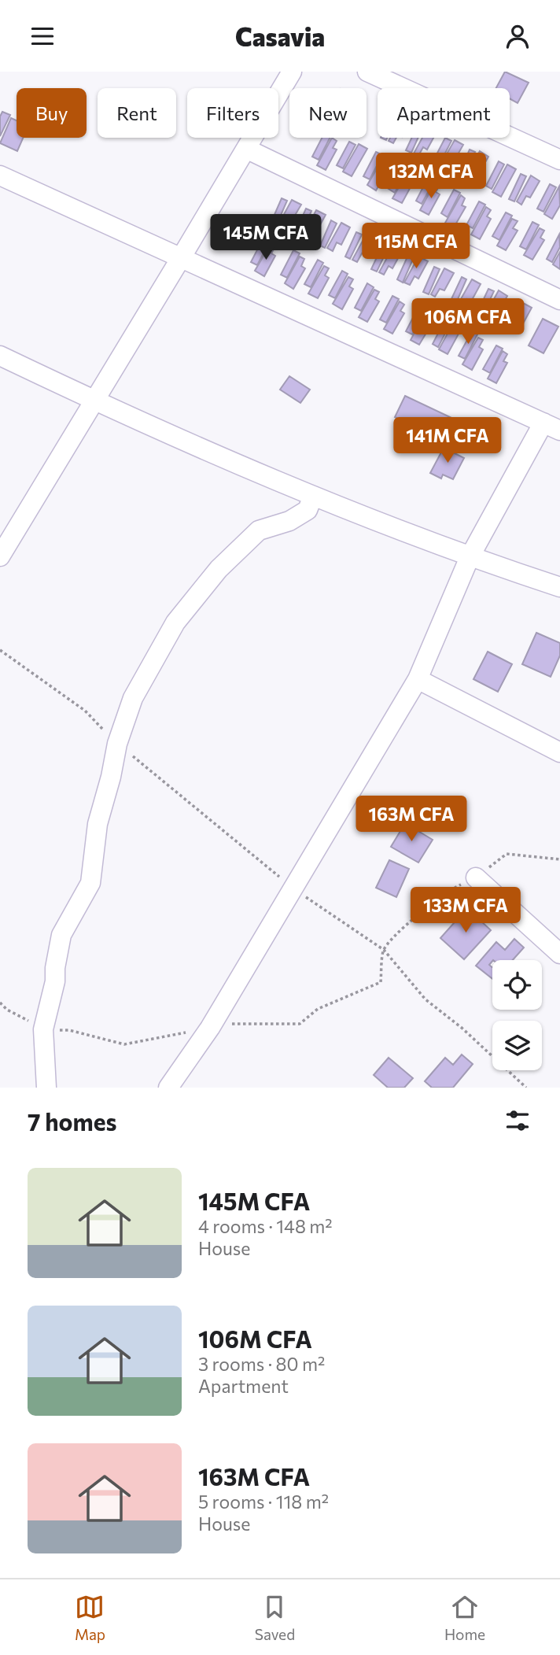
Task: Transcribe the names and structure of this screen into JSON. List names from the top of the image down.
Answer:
{
  "page": {
    "header": "Casavia",
    "chip": [
      "Buy",
      "Rent",
      "Filters",
      "New",
      "Apartment"
    ],
    "price": [
      "132M CFA",
      "145M CFA",
      "115M CFA",
      "106M CFA",
      "141M CFA",
      "163M CFA",
      "133M CFA"
    ],
    "heading": "7 homes",
    "list": [
      {
        "name": "145M CFA",
        "note": "4 rooms · 148 m² · House"
      },
      {
        "name": "106M CFA",
        "note": "3 rooms · 80 m² · Apartment"
      },
      {
        "name": "163M CFA",
        "note": "5 rooms · 118 m² · House"
      }
    ],
    "tabs": ["Map", "Saved", "Home"]
  }
}
